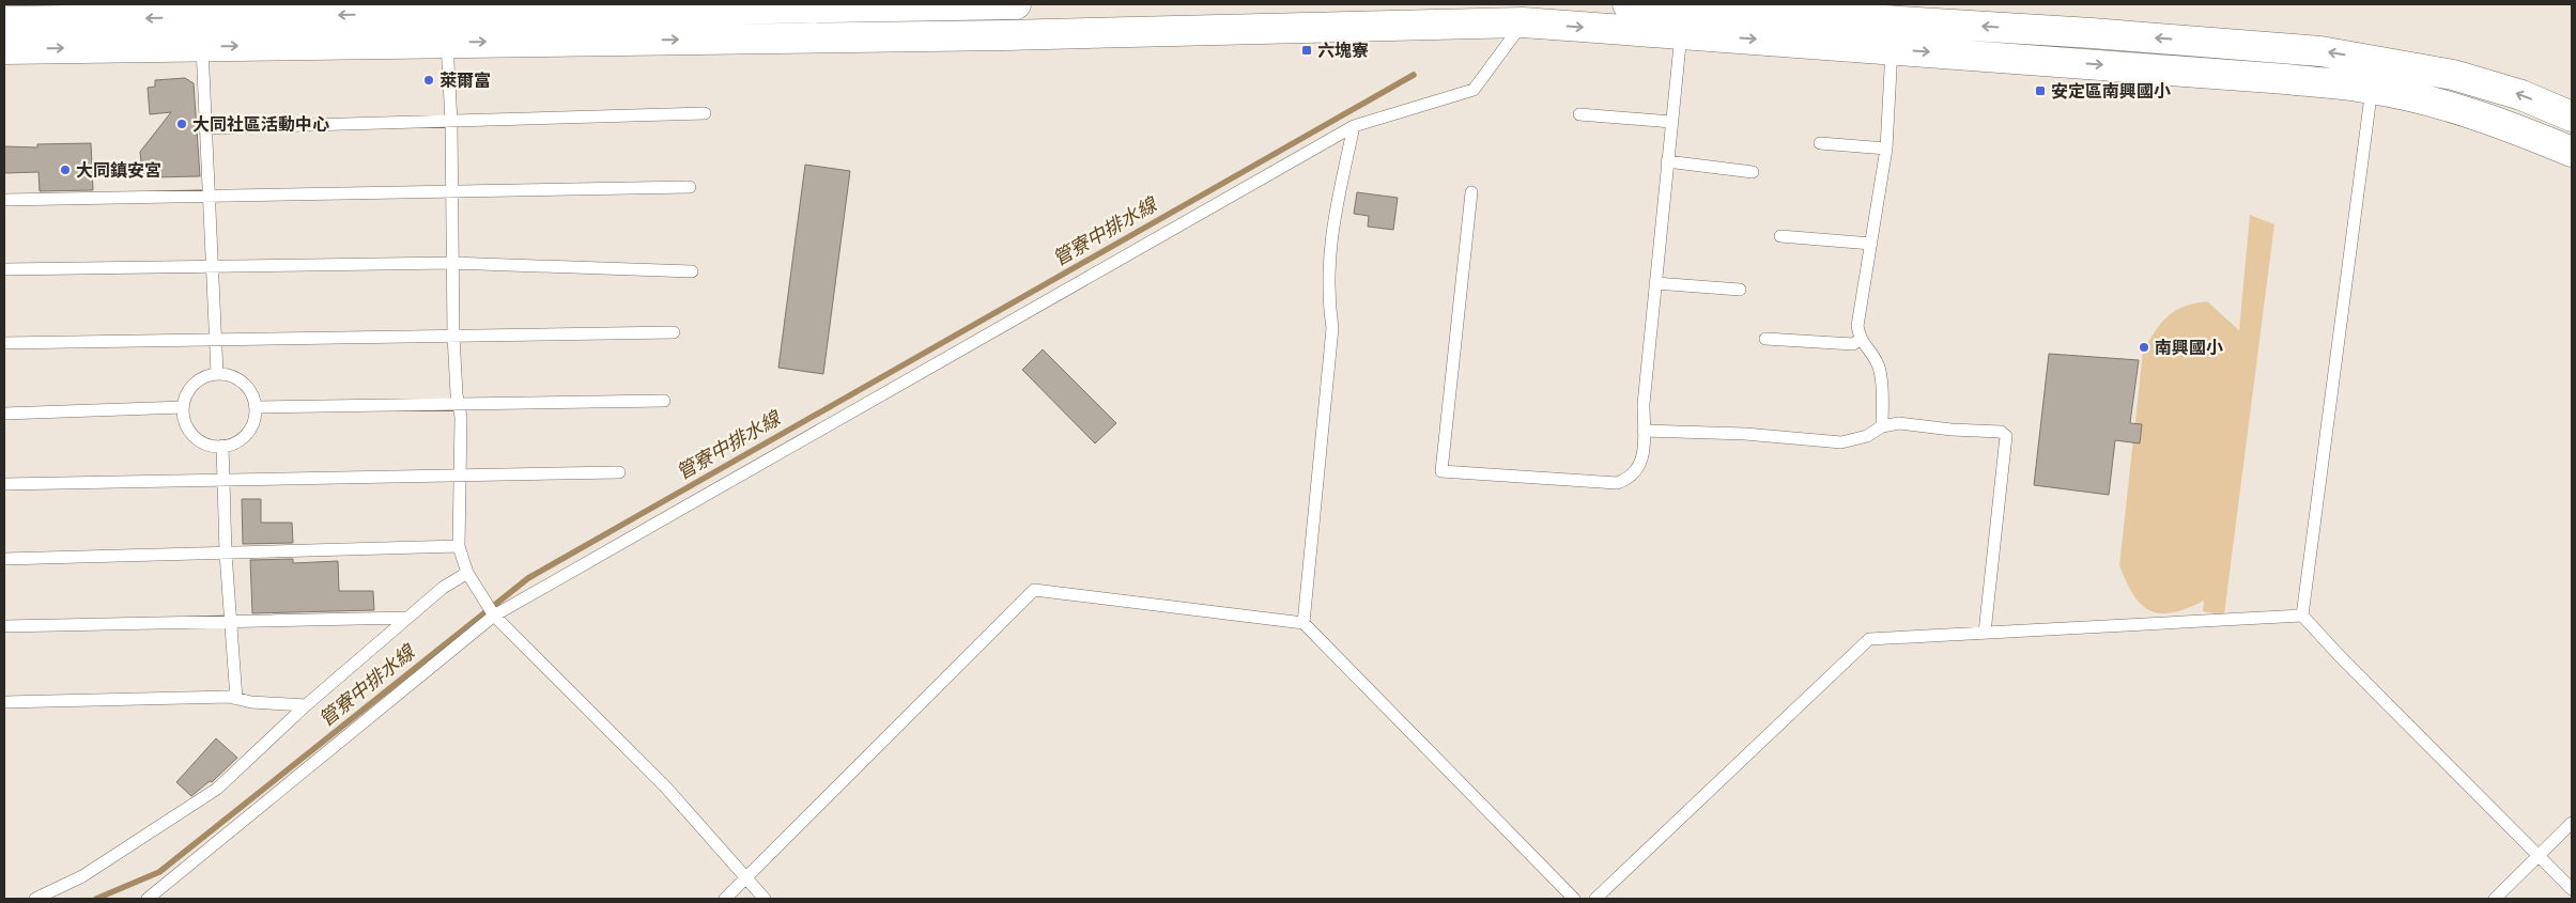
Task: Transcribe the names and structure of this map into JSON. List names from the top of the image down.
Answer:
{
  "water": ["管寮中排水線"],
  "places": {
    "transit": ["六塊寮", "安定區南興國小"],
    "other": [
      "萊爾富",
      "大同社區活動中心",
      "大同鎮安宮",
      "南興國小"
    ]
  }
}
